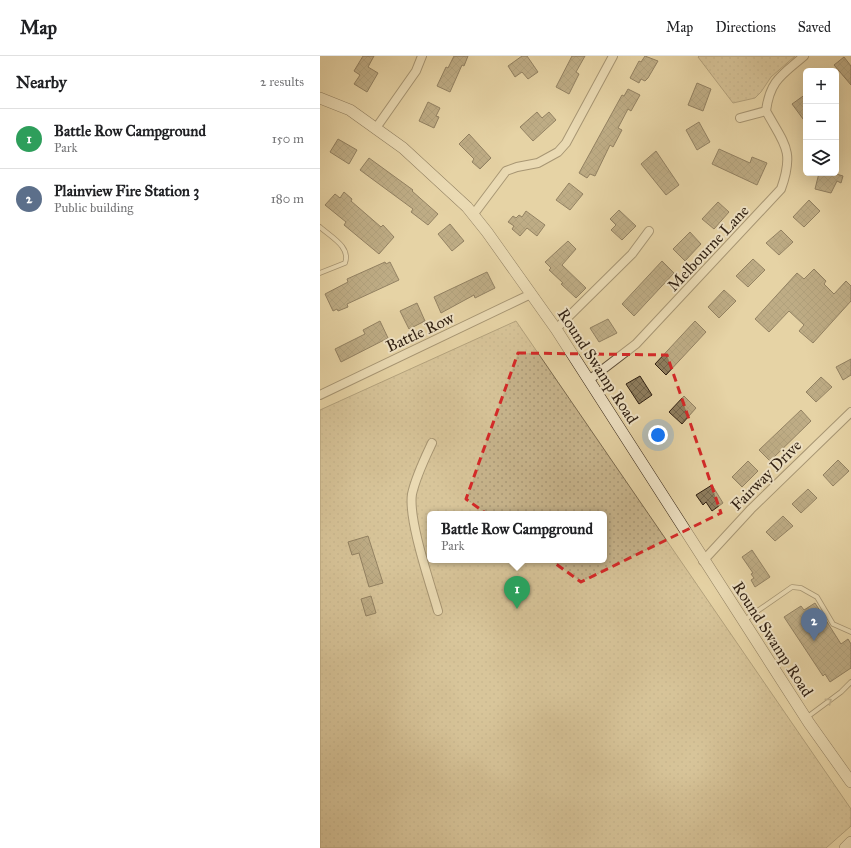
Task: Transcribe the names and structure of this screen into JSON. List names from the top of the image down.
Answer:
{
  "streets": {
    "main road": ["Round Swamp Road"],
    "street": ["Melbourne Lane", "Battle Row", "Fairway Drive"]
  },
  "crossings": [
    ["Melbourne Lane", "Round Swamp Road"],
    ["Battle Row", "Round Swamp Road"],
    ["Round Swamp Road", "Fairway Drive"]
  ],
  "page": {
    "header": "Map",
    "nav": ["Map", "Directions", "Saved"],
    "heading": ["Nearby", "2 results"],
    "map_buttons": ["+", "−"],
    "list": [
      {
        "mark": "1",
        "name": "Battle Row Campground",
        "note": "Park",
        "value": "150 m"
      },
      {
        "mark": "2",
        "name": "Plainview Fire Station 3",
        "note": "Public building",
        "value": "180 m"
      }
    ],
    "popup": ["Battle Row Campground", "Park"],
    "pins": ["1", "2"]
  }
}
